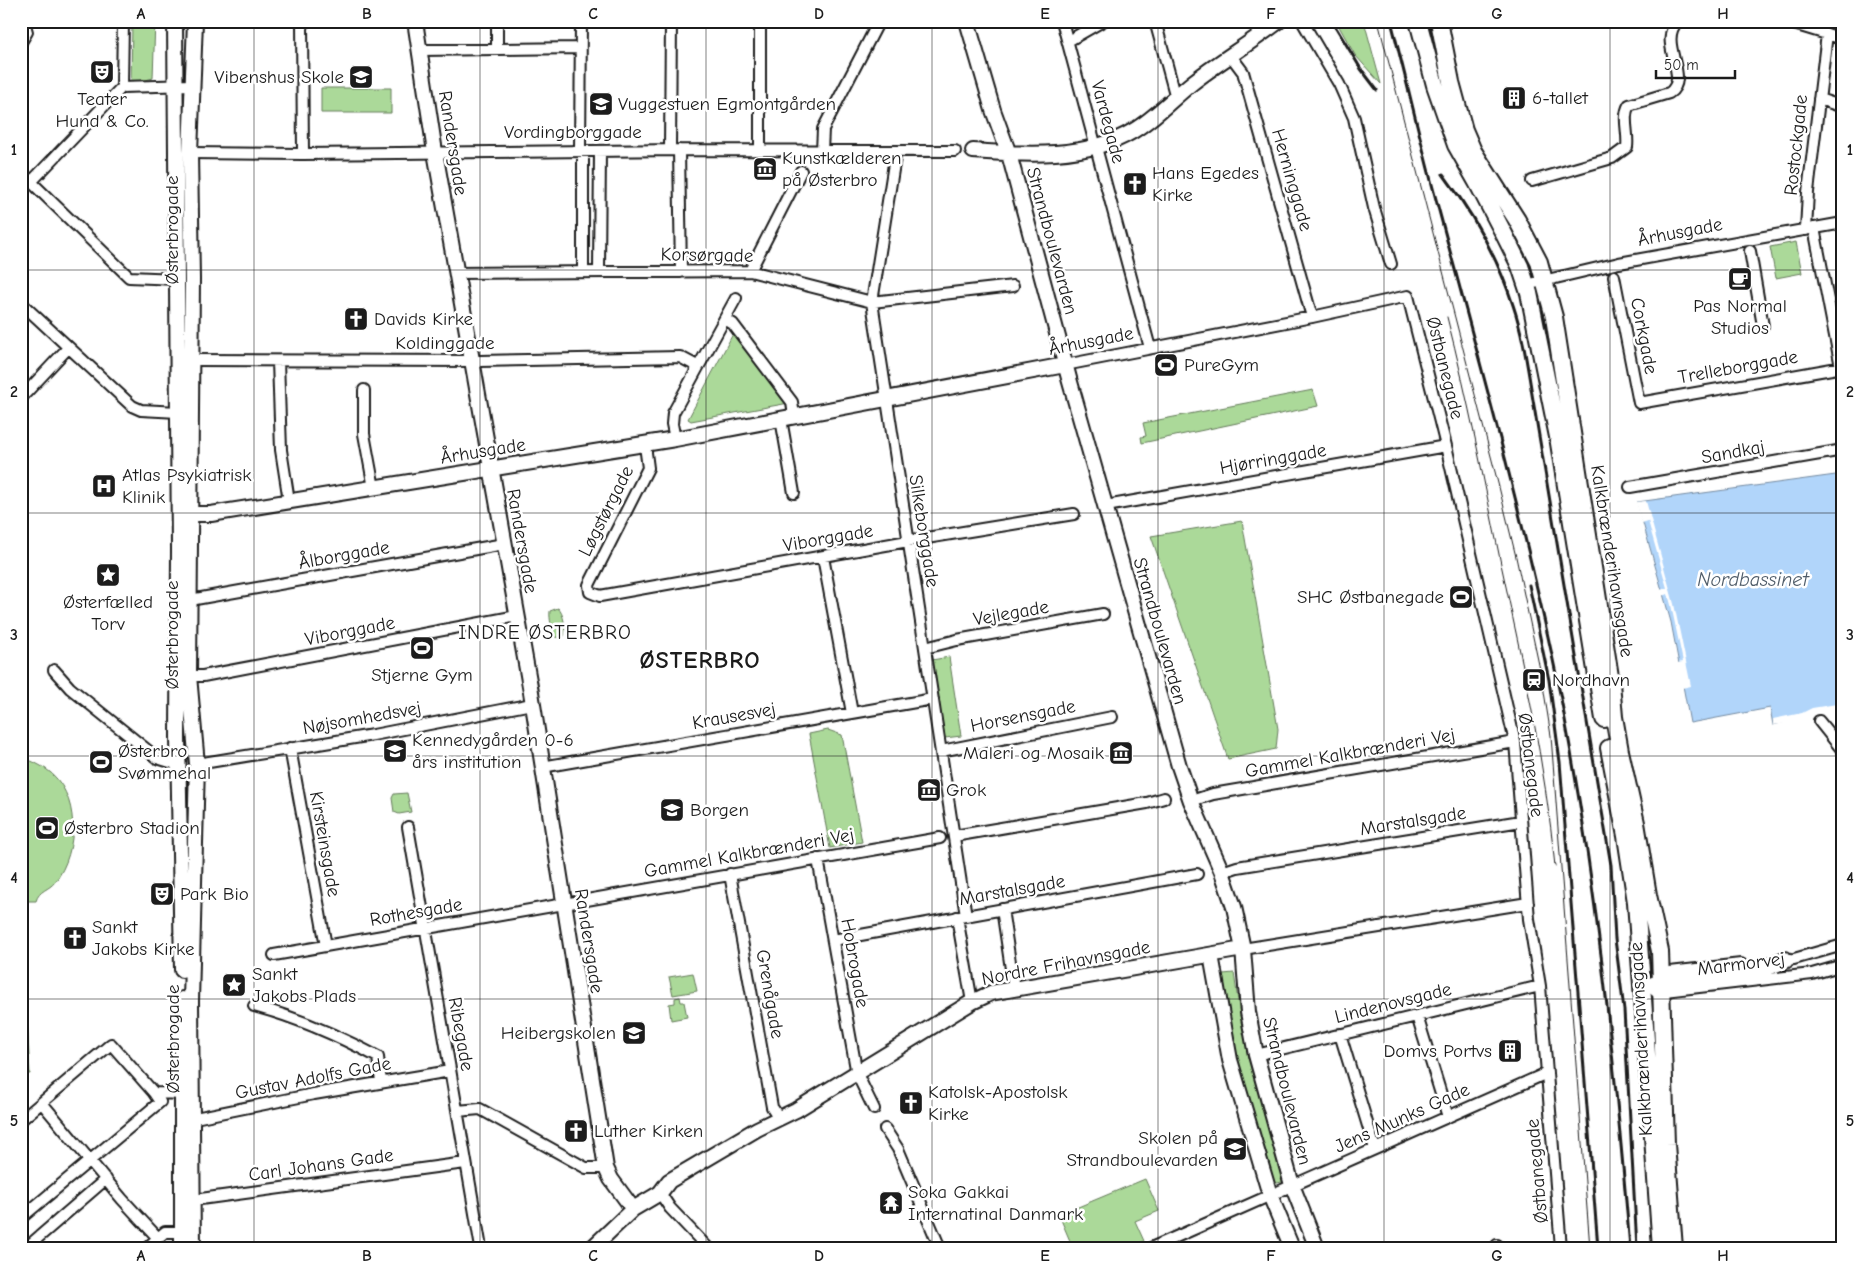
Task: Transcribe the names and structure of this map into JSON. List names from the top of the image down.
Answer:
{
  "streets": {
    "main road": ["Kalkbrænderihavnsgade"],
    "street": [
      "Vardegade",
      "Vordingborggade",
      "Randersgade",
      "Rostockgade",
      "Herninggade",
      "Østerbrogade",
      "Århusgade",
      "Strandboulevarden",
      "Korsørgade",
      "Corkgade",
      "Koldinggade",
      "Trelleborggade",
      "Østbanegade",
      "Sandkaj",
      "Hjørringgade",
      "Løgstørgade",
      "Silkeborggade",
      "Viborggade",
      "Ålborggade",
      "Vejlegade",
      "Krausesvej",
      "Horsensgade",
      "Nøjsomhedsvej",
      "Gammel Kalkbrænderi Vej",
      "Marstalsgade",
      "Kirsteinsgade",
      "Rothesgade",
      "Hobrogade",
      "Nordre Frihavnsgade",
      "Marmorvej",
      "Grenågade",
      "Lindenovsgade",
      "Ribegade",
      "Gustav Adolfs Gade",
      "Jens Munks Gade",
      "Carl Johans Gade"
    ]
  },
  "crossings": [
    ["Vardegade", "Århusgade"],
    ["Vordingborggade", "Randersgade"],
    ["Vordingborggade", "Østerbrogade"],
    ["Vordingborggade", "Silkeborggade"],
    ["Randersgade", "Århusgade"],
    ["Randersgade", "Korsørgade"],
    ["Randersgade", "Koldinggade"],
    ["Randersgade", "Viborggade"],
    ["Randersgade", "Ålborggade"],
    ["Randersgade", "Krausesvej"],
    ["Randersgade", "Nøjsomhedsvej"],
    ["Randersgade", "Gammel Kalkbrænderi Vej"],
    ["Randersgade", "Rothesgade"],
    ["Randersgade", "Nordre Frihavnsgade"],
    ["Rostockgade", "Århusgade"],
    ["Rostockgade", "Trelleborggade"],
    ["Herninggade", "Århusgade"],
    ["Østerbrogade", "Århusgade"],
    ["Østerbrogade", "Koldinggade"],
    ["Østerbrogade", "Viborggade"],
    ["Østerbrogade", "Ålborggade"],
    ["Østerbrogade", "Nøjsomhedsvej"],
    ["Østerbrogade", "Gustav Adolfs Gade"],
    ["Østerbrogade", "Carl Johans Gade"],
    ["Århusgade", "Strandboulevarden"],
    ["Århusgade", "Østbanegade"],
    ["Århusgade", "Løgstørgade"],
    ["Århusgade", "Silkeborggade"],
    ["Århusgade", "Kalkbrænderihavnsgade"],
    ["Strandboulevarden", "Hjørringgade"],
    ["Strandboulevarden", "Gammel Kalkbrænderi Vej"],
    ["Strandboulevarden", "Marstalsgade"],
    ["Strandboulevarden", "Nordre Frihavnsgade"],
    ["Strandboulevarden", "Lindenovsgade"],
    ["Strandboulevarden", "Jens Munks Gade"],
    ["Korsørgade", "Silkeborggade"],
    ["Corkgade", "Trelleborggade"],
    ["Østbanegade", "Hjørringgade"],
    ["Østbanegade", "Gammel Kalkbrænderi Vej"],
    ["Østbanegade", "Marstalsgade"],
    ["Østbanegade", "Nordre Frihavnsgade"],
    ["Østbanegade", "Lindenovsgade"],
    ["Østbanegade", "Jens Munks Gade"],
    ["Løgstørgade", "Viborggade"],
    ["Silkeborggade", "Viborggade"],
    ["Silkeborggade", "Vejlegade"],
    ["Silkeborggade", "Krausesvej"],
    ["Silkeborggade", "Horsensgade"],
    ["Silkeborggade", "Marstalsgade"],
    ["Silkeborggade", "Nordre Frihavnsgade"],
    ["Kalkbrænderihavnsgade", "Marmorvej"],
    ["Nøjsomhedsvej", "Kirsteinsgade"],
    ["Gammel Kalkbrænderi Vej", "Rothesgade"],
    ["Gammel Kalkbrænderi Vej", "Hobrogade"],
    ["Gammel Kalkbrænderi Vej", "Grenågade"],
    ["Marstalsgade", "Hobrogade"],
    ["Kirsteinsgade", "Rothesgade"],
    ["Rothesgade", "Ribegade"],
    ["Hobrogade", "Nordre Frihavnsgade"],
    ["Nordre Frihavnsgade", "Grenågade"],
    ["Ribegade", "Gustav Adolfs Gade"],
    ["Ribegade", "Carl Johans Gade"]
  ],
  "districts": ["INDRE ØSTERBRO", "ØSTERBRO"],
  "water": ["Nordbassinet"],
  "places": {
    "theatre": ["Teater Hund & Co.", "Park Bio"],
    "school or university": [
      "Vibenshus Skole",
      "Vuggestuen Egmontgården",
      "Kennedygården 0-6 års institution",
      "Borgen",
      "Heibergskolen",
      "Skolen på Strandboulevarden"
    ],
    "building": ["6-tallet", "Domvs Portvs"],
    "museum": ["Kunstkælderen på Østerbro", "Maleri og Mosaik", "Grok"],
    "church": [
      "Hans Egedes Kirke",
      "Davids Kirke",
      "Sankt Jakobs Kirke",
      "Katolsk-Apostolsk Kirke",
      "Luther Kirken"
    ],
    "cafe": ["Pas Normal Studios"],
    "sports": [
      "PureGym",
      "SHC Østbanegade",
      "Stjerne Gym",
      "Østerbro Svømmehal",
      "Østerbro Stadion"
    ],
    "hospital": ["Atlas Psykiatrisk Klinik"],
    "place": ["Østerfælled Torv", "Sankt Jakobs Plads"],
    "station": ["Nordhavn"],
    "temple": ["Soka Gakkai Internatinal Danmark"]
  },
  "scale_bar": "50 m",
  "grid": {
    "columns": [
      "A",
      "B",
      "C",
      "D",
      "E",
      "F",
      "G",
      "H"
    ],
    "rows": [
      "1",
      "2",
      "3",
      "4",
      "5"
    ]
  }
}
